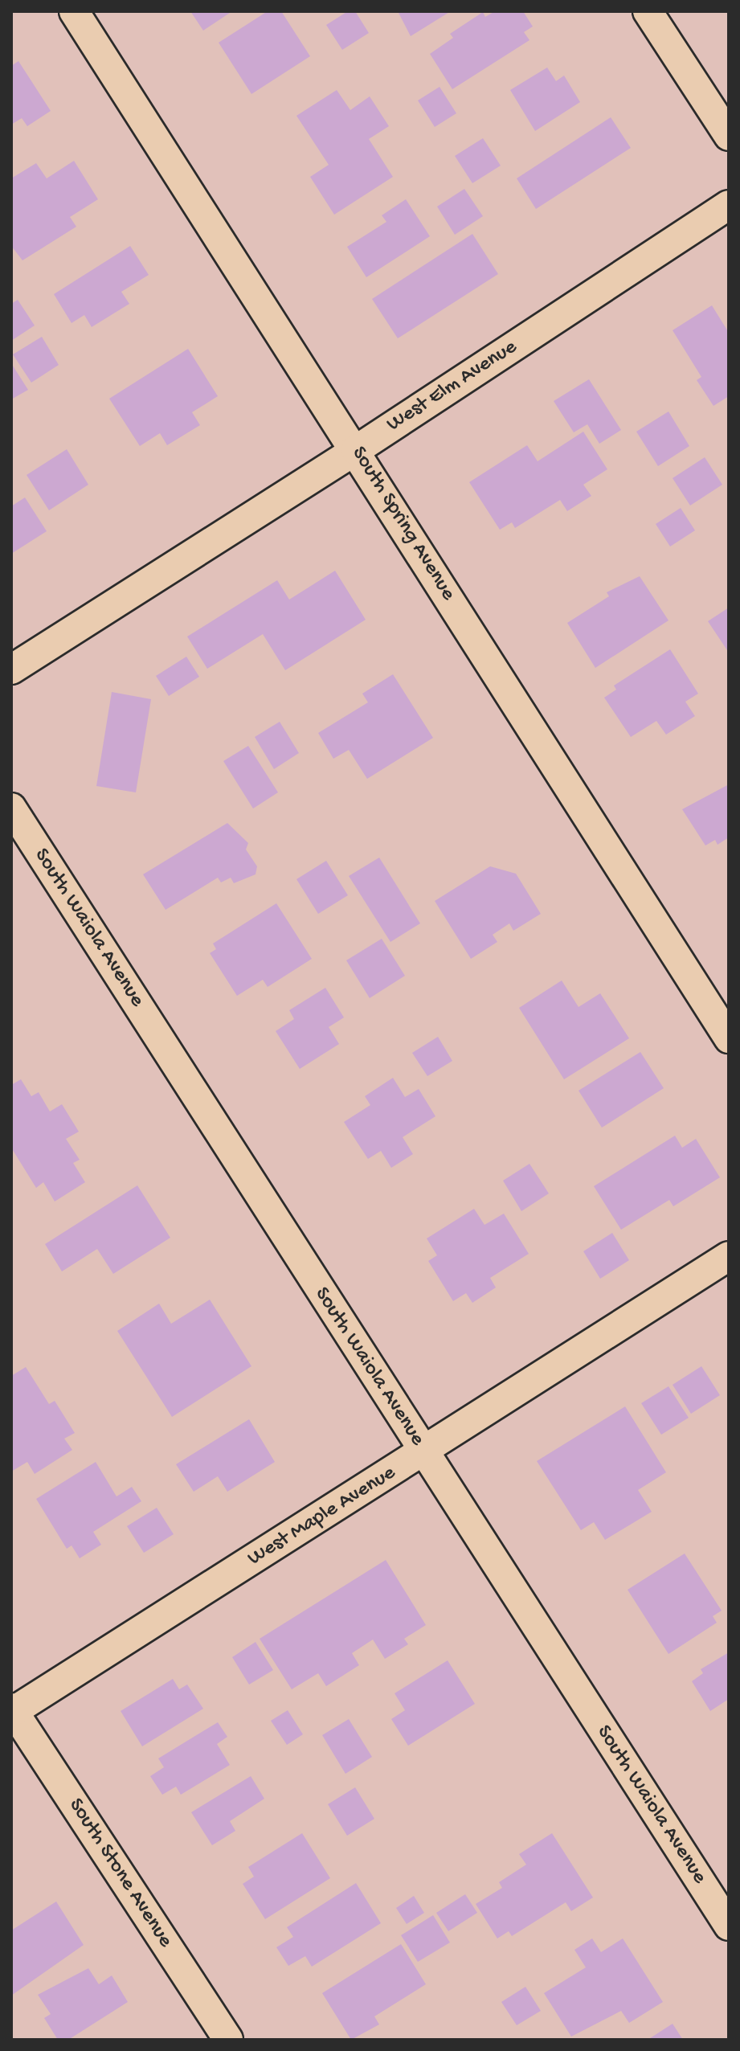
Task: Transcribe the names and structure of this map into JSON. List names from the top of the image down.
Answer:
{
  "streets": {
    "street": [
      "West Elm Avenue",
      "South Spring Avenue",
      "South Waiola Avenue",
      "West Maple Avenue",
      "South Stone Avenue"
    ]
  },
  "crossings": [
    ["West Elm Avenue", "South Spring Avenue"],
    ["South Waiola Avenue", "West Maple Avenue"],
    ["West Maple Avenue", "South Stone Avenue"]
  ]
}
